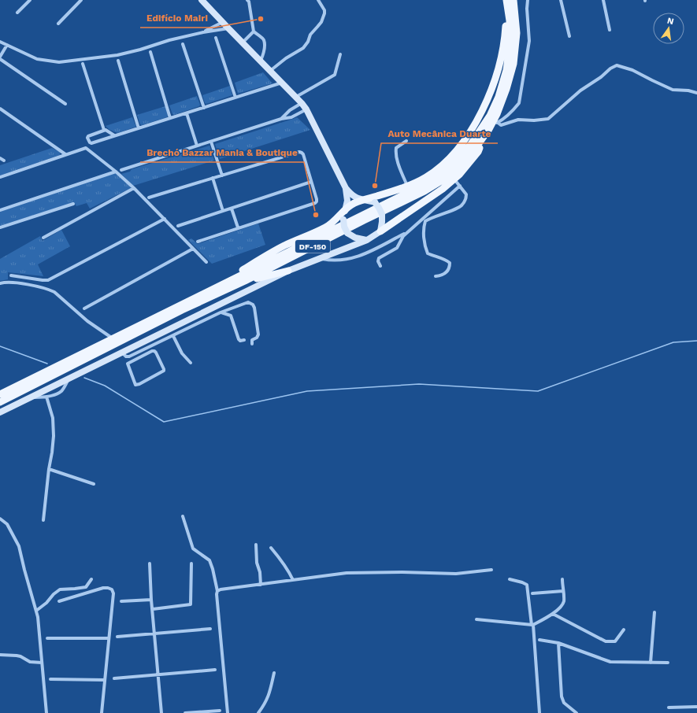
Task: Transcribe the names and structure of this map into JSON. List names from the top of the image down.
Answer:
{
  "streets": {
    "main road": ["DF-150"]
  },
  "places": ["Edifício Mairi", "Auto Mecânica Duarte", "Brechó Bazzar Mania & Boutique"],
  "north": "top"
}
